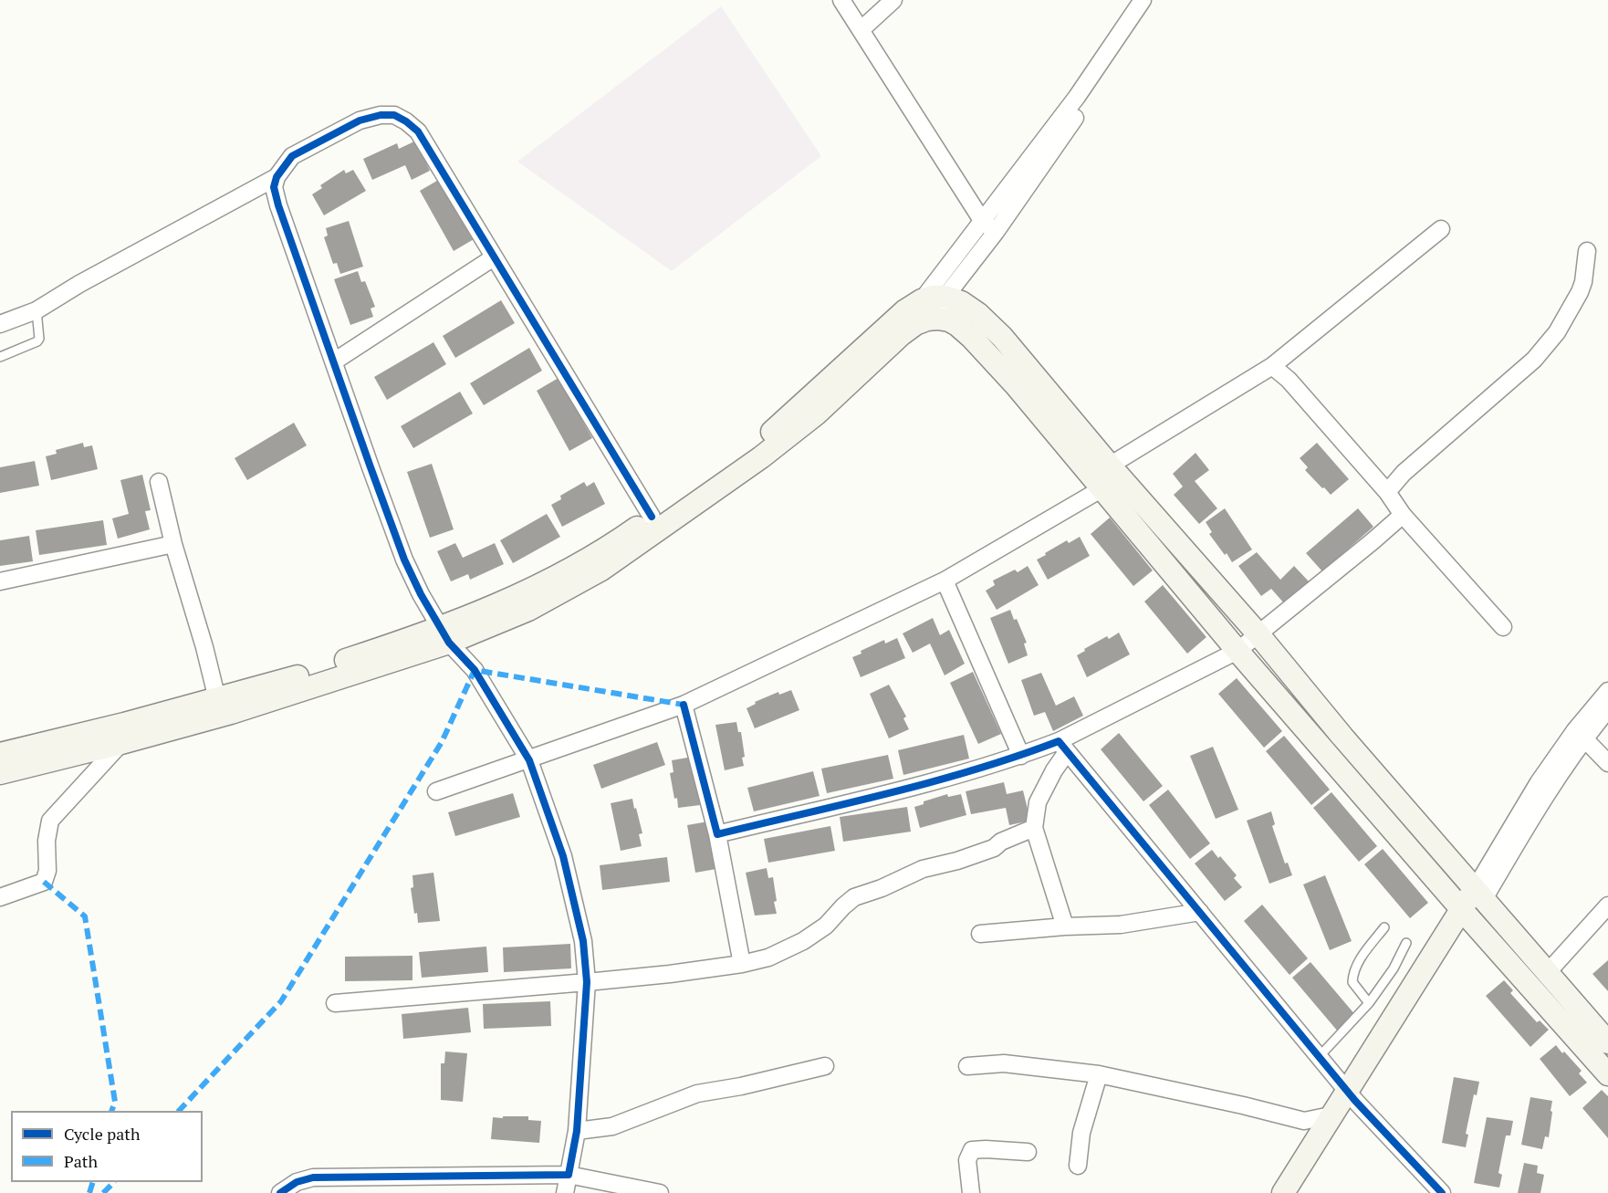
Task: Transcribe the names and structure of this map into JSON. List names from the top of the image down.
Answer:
{
  "legend": ["Cycle path", "Path"]
}
